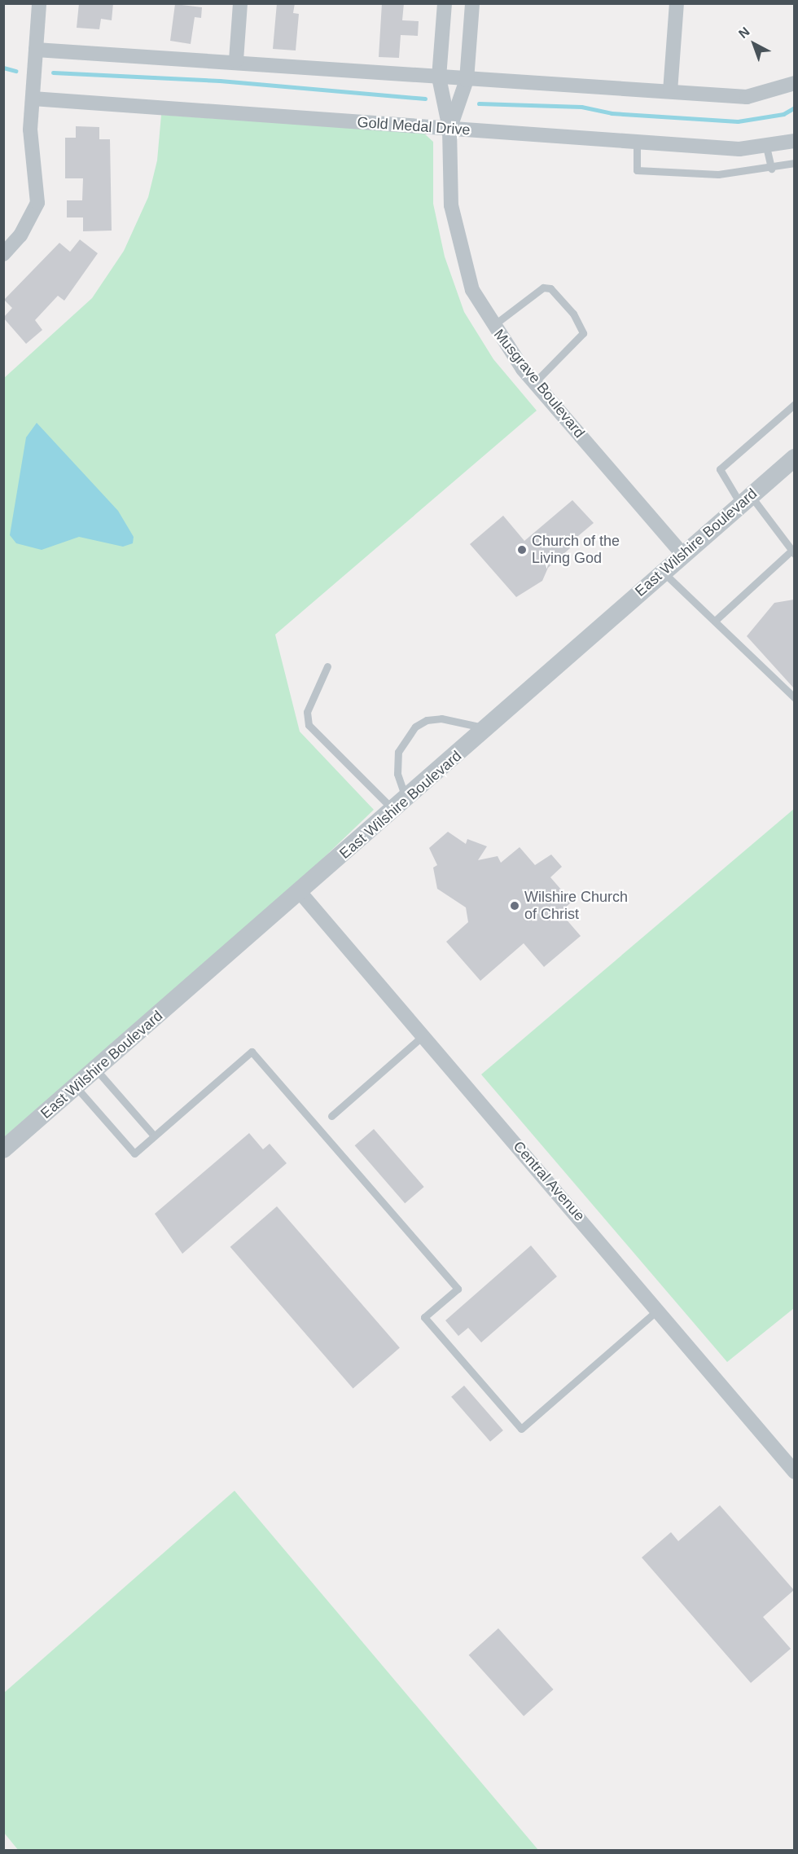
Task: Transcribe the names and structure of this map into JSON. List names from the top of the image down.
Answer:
{
  "streets": {
    "street": [
      "Gold Medal Drive",
      "Musgrave Boulevard",
      "East Wilshire Boulevard",
      "Central Avenue"
    ]
  },
  "crossings": [
    ["Gold Medal Drive", "Musgrave Boulevard"],
    ["Musgrave Boulevard", "East Wilshire Boulevard"],
    ["East Wilshire Boulevard", "Central Avenue"]
  ],
  "places": ["Church of the Living God", "Wilshire Church of Christ"],
  "north": "top left"
}
